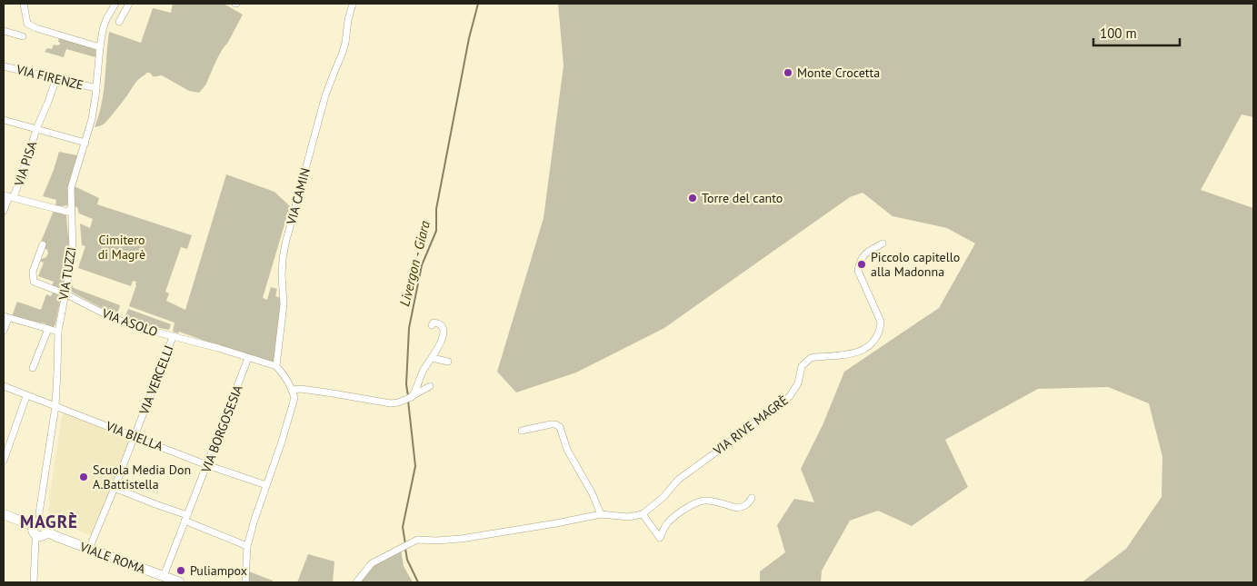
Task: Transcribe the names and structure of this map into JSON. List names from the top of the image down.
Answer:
{
  "streets": {
    "main road": ["VIALE ROMA"],
    "street": [
      "VIA FIRENZE",
      "VIA PISA",
      "VIA CAMIN",
      "VIA TUZZI",
      "VIA ASOLO",
      "VIA VERCELLI",
      "VIA RIVE MAGRÈ",
      "VIA BORGOSESIA",
      "VIA BIELLA"
    ]
  },
  "crossings": [
    ["VIA FIRENZE", "VIA PISA"],
    ["VIA FIRENZE", "VIA TUZZI"],
    ["VIA PISA", "VIA TUZZI"],
    ["VIA CAMIN", "VIA ASOLO"],
    ["VIA TUZZI", "VIA ASOLO"],
    ["VIA TUZZI", "VIA BIELLA"],
    ["VIA ASOLO", "VIA VERCELLI"],
    ["VIA ASOLO", "VIA BORGOSESIA"],
    ["VIA VERCELLI", "VIA BIELLA"],
    ["VIA VERCELLI", "VIALE ROMA"],
    ["VIA BORGOSESIA", "VIA BIELLA"],
    ["VIA BORGOSESIA", "VIALE ROMA"]
  ],
  "districts": ["MAGRÈ"],
  "water": ["Livergon - Giara"],
  "parks": ["Cimitero di Magrè"],
  "places": [
    "Monte Crocetta",
    "Torre del canto",
    "Piccolo capitello alla Madonna",
    "Scuola Media Don A.Battistella",
    "Puliampox"
  ],
  "scale_bar": "100 m"
}
